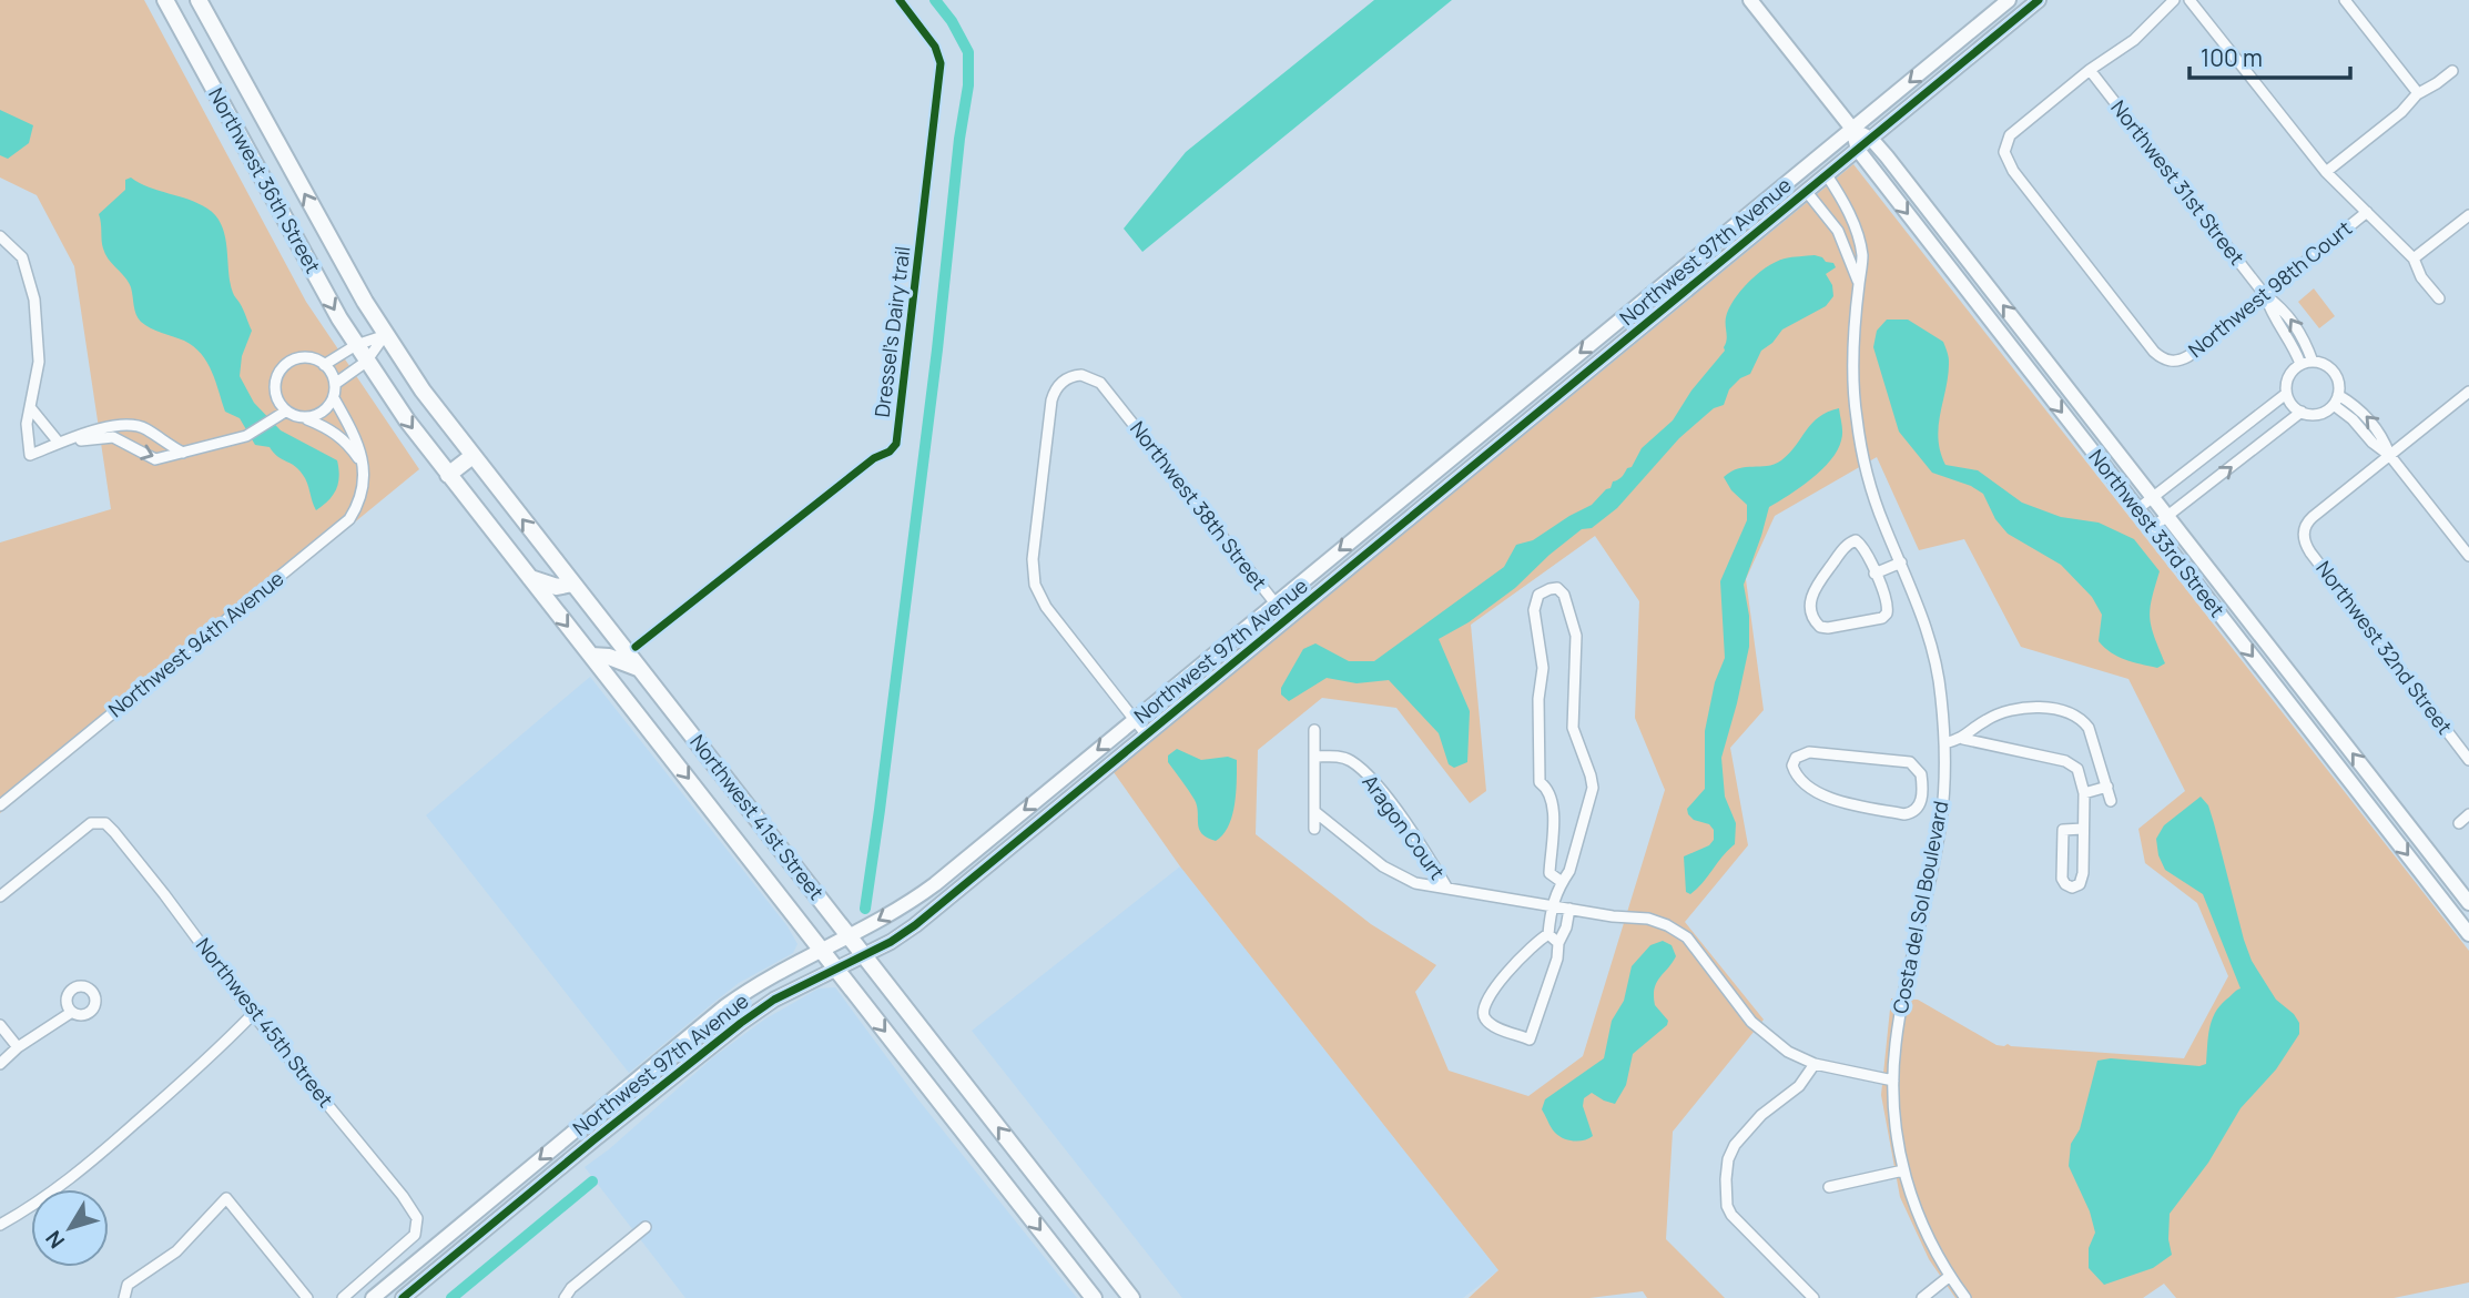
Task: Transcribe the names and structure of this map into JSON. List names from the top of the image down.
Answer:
{
  "streets": {
    "main road": ["Northwest 36th Street", "Northwest 41st Street"],
    "street": [
      "Northwest 31st Street",
      "Northwest 97th Avenue",
      "Northwest 98th Court",
      "Northwest 38th Street",
      "Northwest 33rd Street",
      "Northwest 94th Avenue",
      "Northwest 32nd Street",
      "Aragon Court",
      "Costa del Sol Boulevard",
      "Northwest 45th Street"
    ],
    "cycle path": ["Dressel's Dairy trail"]
  },
  "crossings": [
    ["Northwest 36th Street", "Northwest 41st Street"],
    ["Northwest 31st Street", "Northwest 98th Court"],
    ["Northwest 97th Avenue", "Northwest 38th Street"],
    ["Northwest 97th Avenue", "Northwest 33rd Street"],
    ["Northwest 97th Avenue", "Northwest 41st Street"],
    ["Northwest 97th Avenue", "Costa del Sol Boulevard"]
  ],
  "scale_bar": "100 m",
  "north": "bottom left"
}
